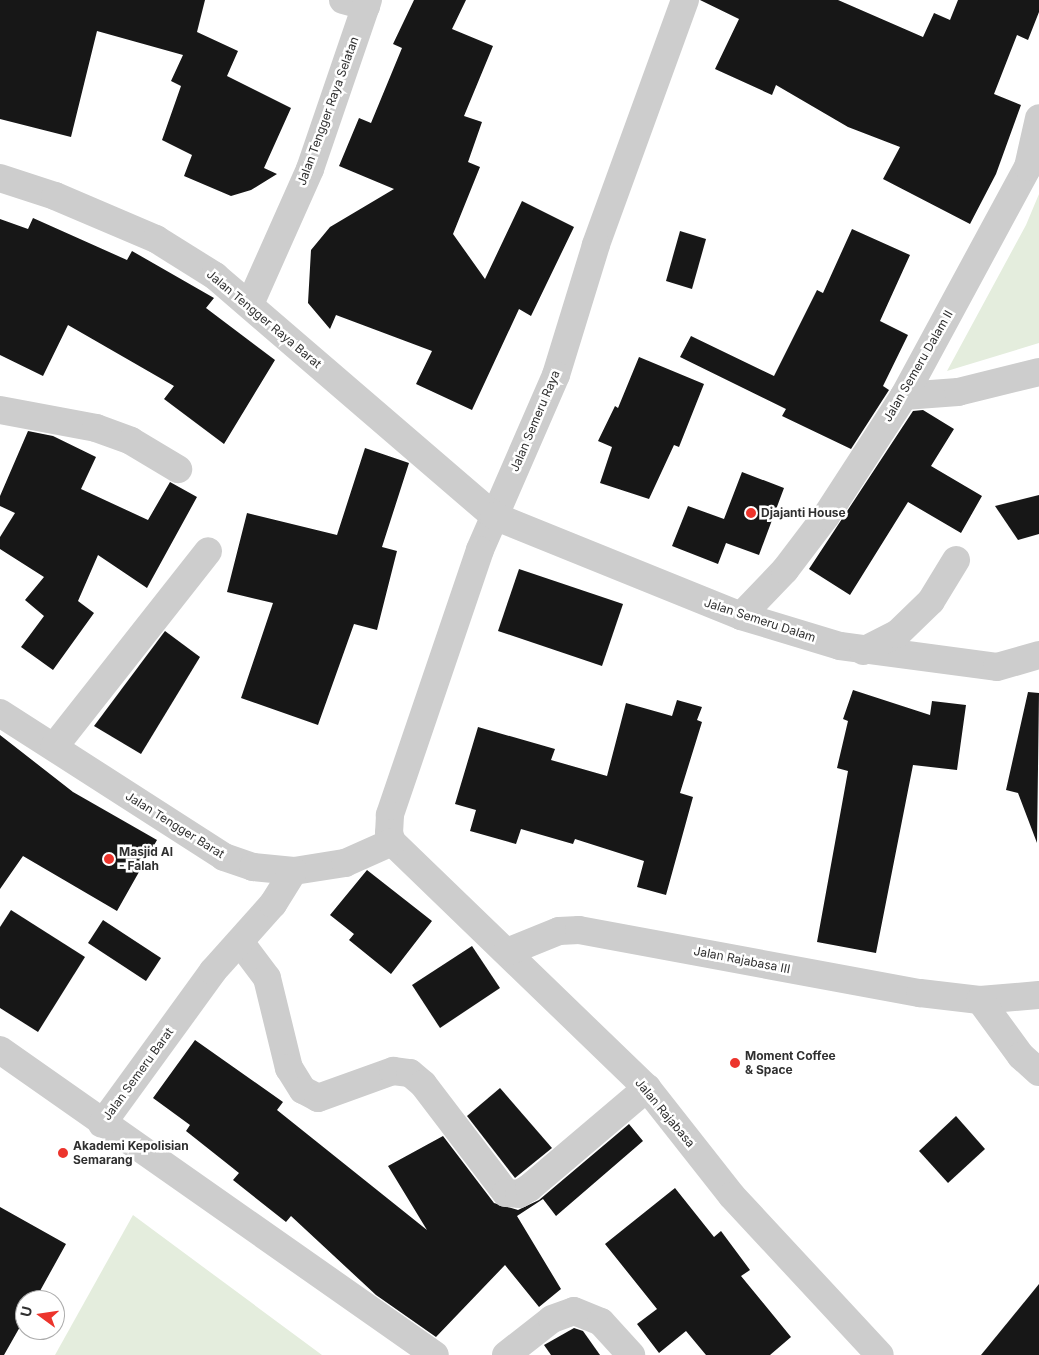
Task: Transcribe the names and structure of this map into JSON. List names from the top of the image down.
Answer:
{
  "streets": {
    "street": [
      "Jalan Tengger Raya Selatan",
      "Jalan Tengger Raya Barat",
      "Jalan Semeru Dalam II",
      "Jalan Semeru Raya",
      "Jalan Semeru Dalam",
      "Jalan Tengger Barat",
      "Jalan Rajabasa III",
      "Jalan Semeru Barat",
      "Jalan Rajabasa"
    ]
  },
  "crossings": [
    ["Jalan Tengger Raya Selatan", "Jalan Tengger Raya Barat"],
    ["Jalan Tengger Raya Barat", "Jalan Semeru Raya"],
    ["Jalan Tengger Raya Barat", "Jalan Semeru Dalam"],
    ["Jalan Semeru Dalam II", "Jalan Semeru Dalam"],
    ["Jalan Semeru Raya", "Jalan Semeru Dalam"],
    ["Jalan Semeru Raya", "Jalan Tengger Barat"],
    ["Jalan Semeru Raya", "Jalan Rajabasa"],
    ["Jalan Tengger Barat", "Jalan Semeru Barat"],
    ["Jalan Tengger Barat", "Jalan Rajabasa"],
    ["Jalan Rajabasa III", "Jalan Rajabasa"]
  ],
  "places": [
    "Djajanti House",
    "Masjid Al - Falah",
    "Moment Coffee & Space",
    "Akademi Kepolisian Semarang"
  ],
  "north": "left"
}
